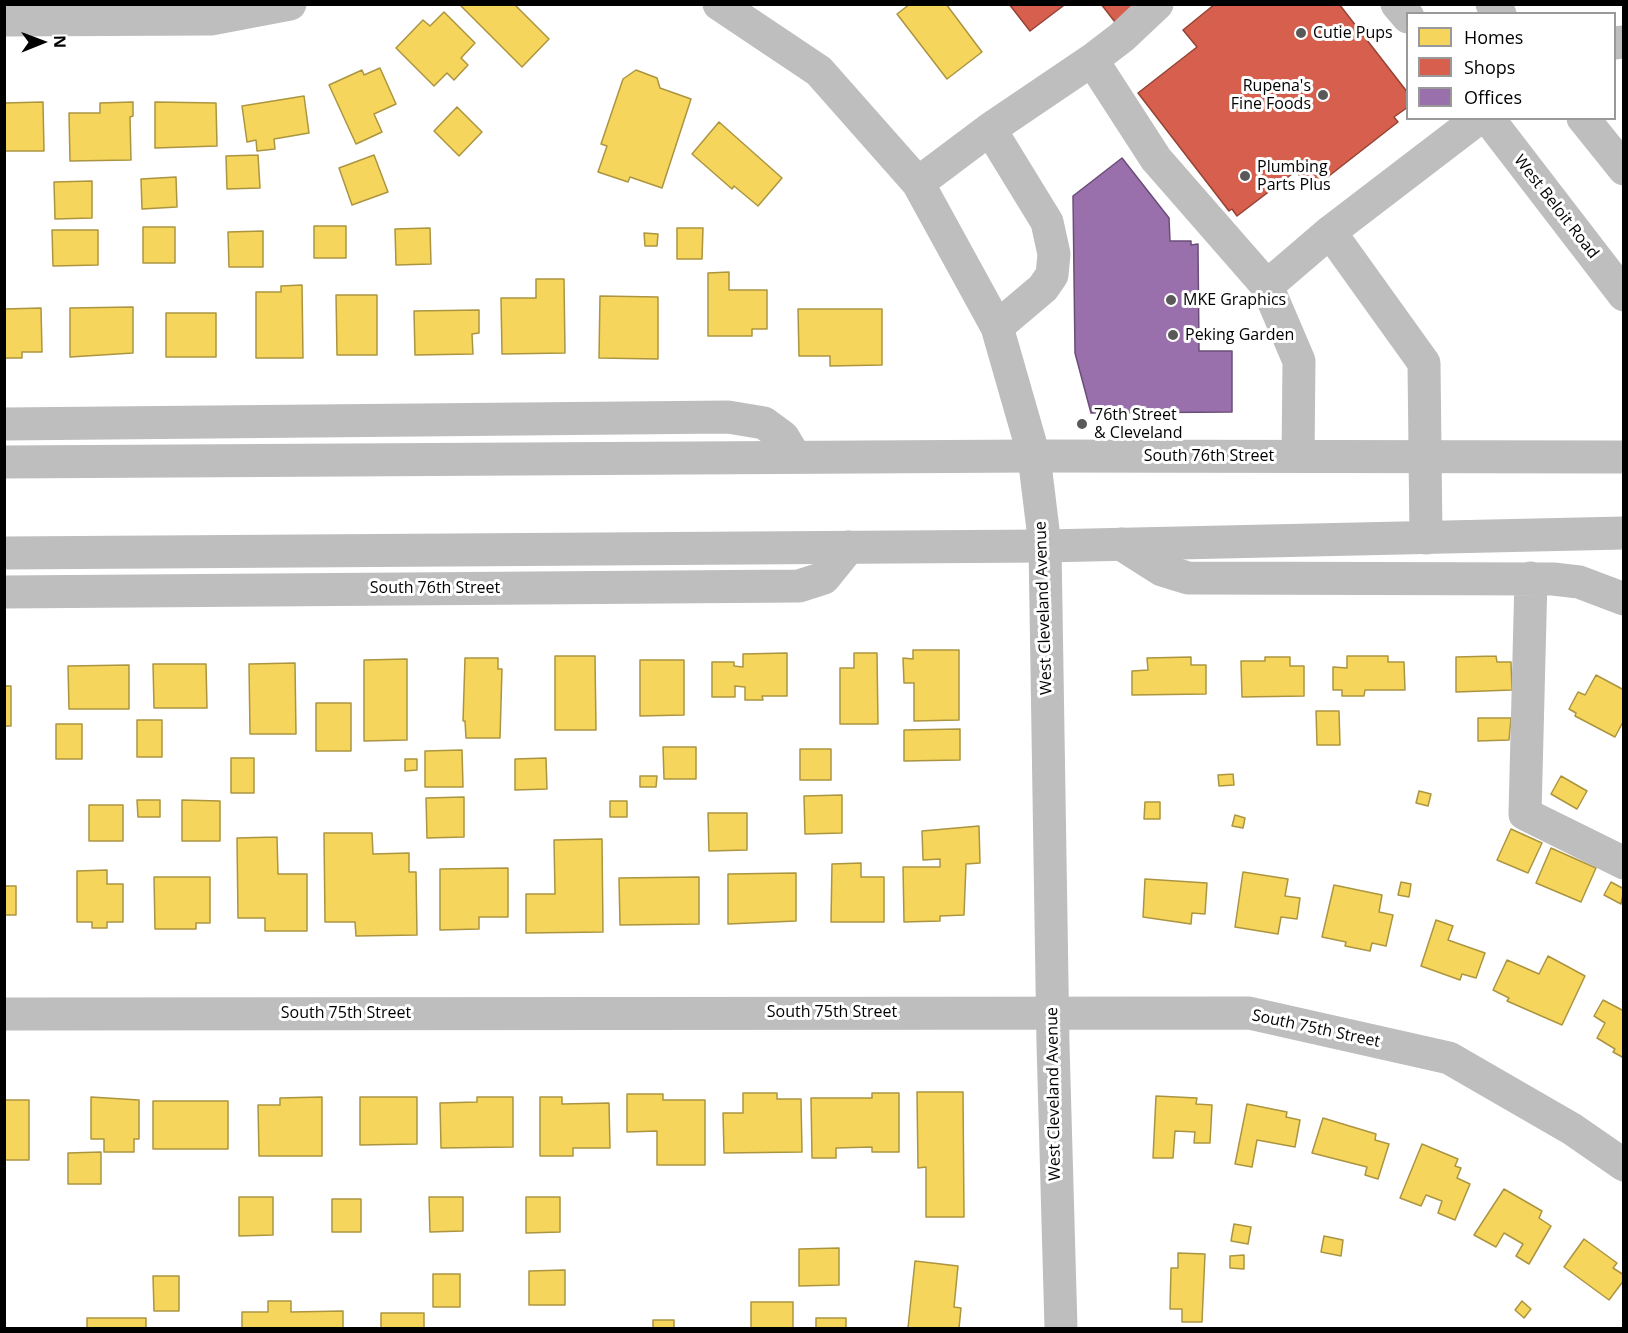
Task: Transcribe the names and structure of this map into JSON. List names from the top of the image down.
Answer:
{
  "streets": {
    "street": [
      "West Beloit Road",
      "South 76th Street",
      "West Cleveland Avenue",
      "South 75th Street"
    ]
  },
  "crossings": [
    ["South 76th Street", "West Cleveland Avenue"],
    ["West Cleveland Avenue", "South 75th Street"]
  ],
  "places": [
    "Cutie Pups",
    "Rupena's Fine Foods",
    "Plumbing Parts Plus",
    "MKE Graphics",
    "Peking Garden",
    "76th Street & Cleveland"
  ],
  "legend": ["Homes", "Shops", "Offices"],
  "north": "right"
}
